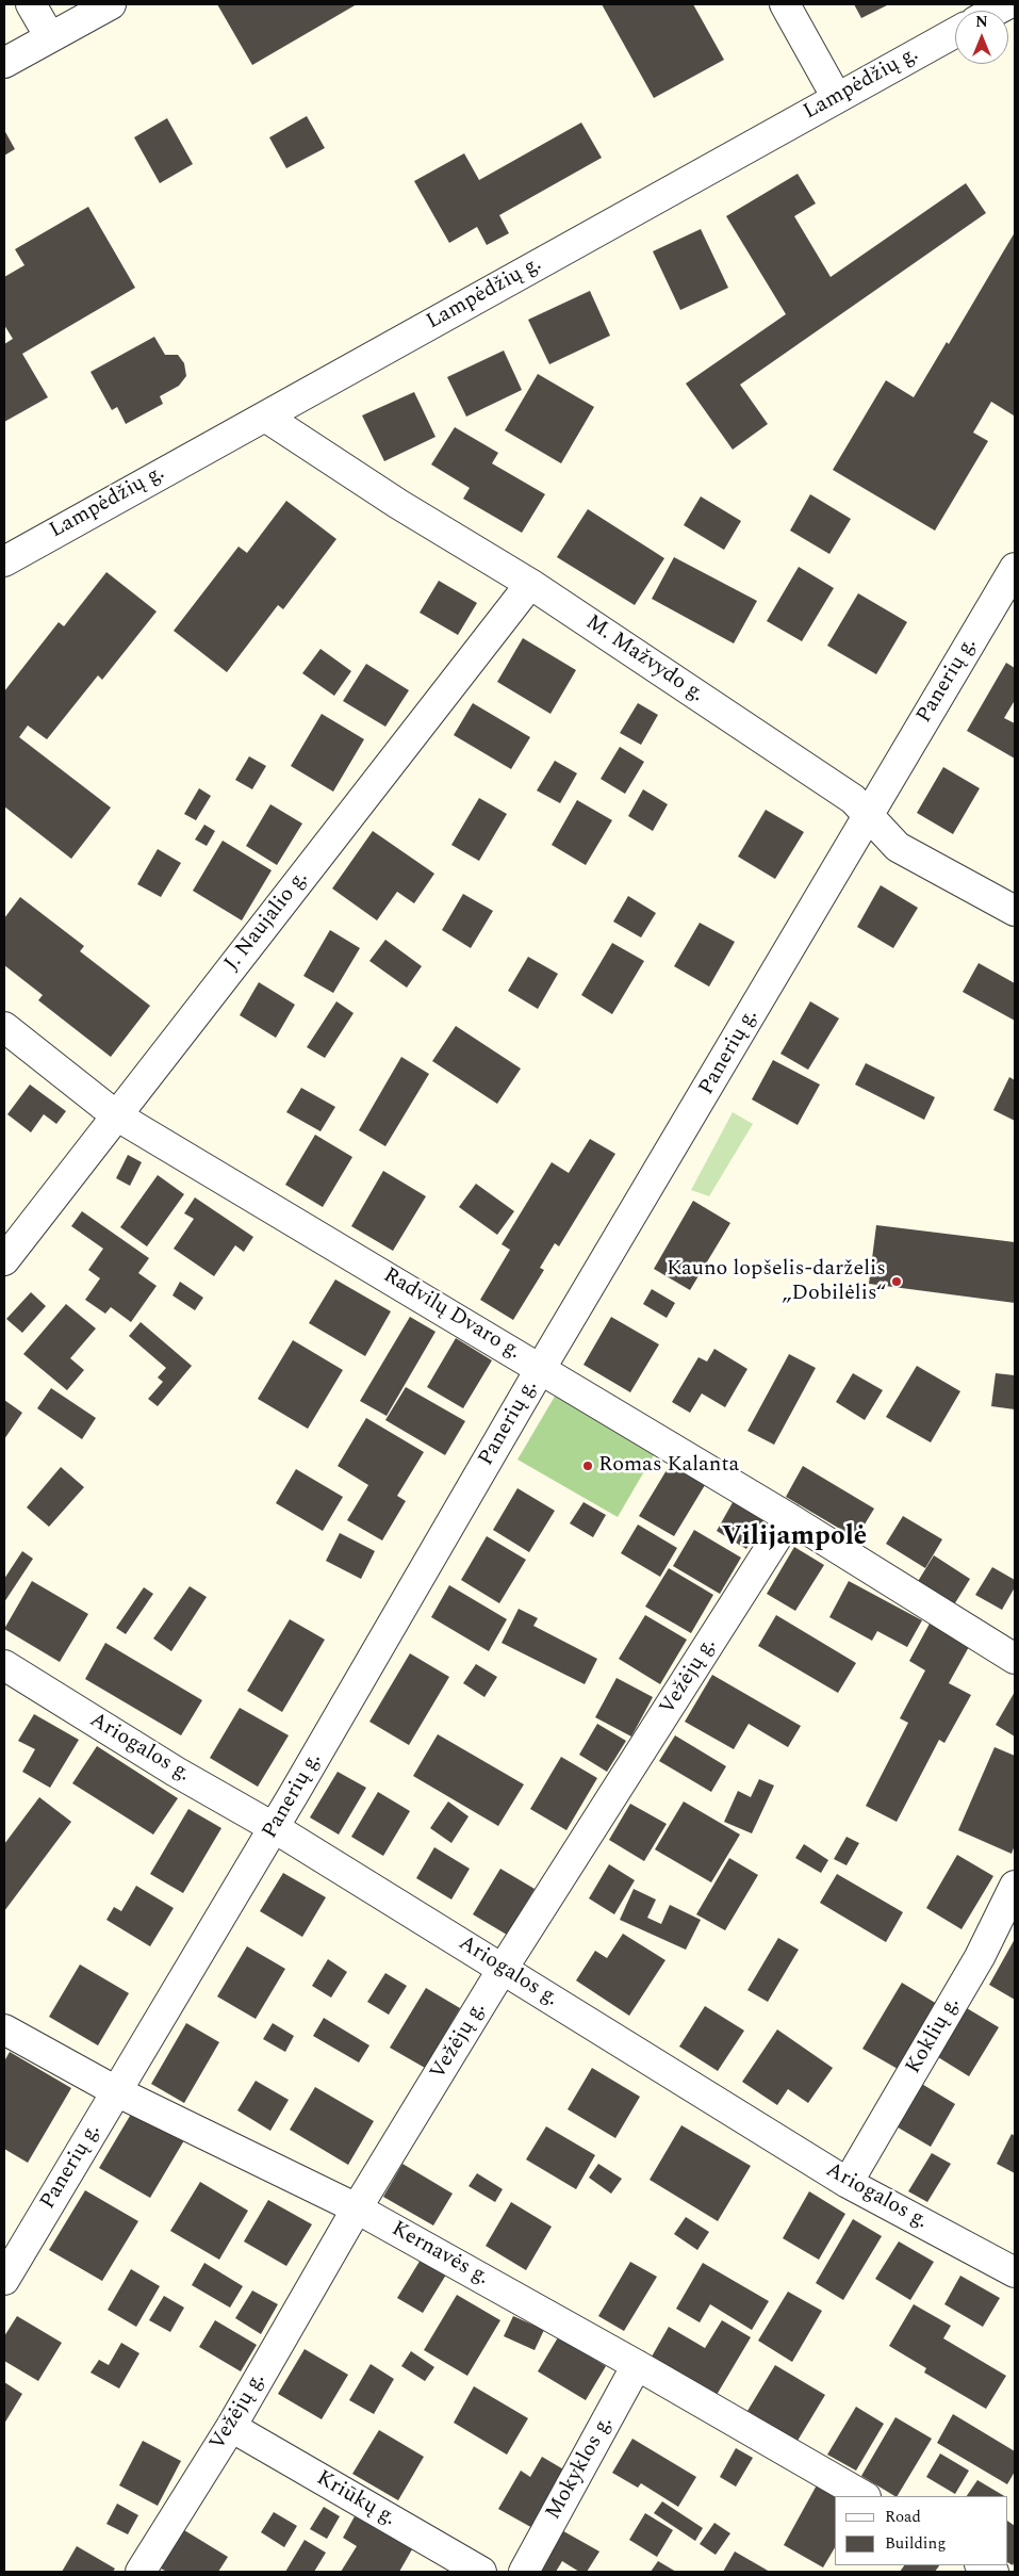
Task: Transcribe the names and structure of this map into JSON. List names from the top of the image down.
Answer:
{
  "streets": {
    "street": [
      "Lampėdžių g.",
      "M. Mažvydo g.",
      "Panerių g.",
      "J. Naujalio g.",
      "Radvilų Dvaro g.",
      "Vežėjų g.",
      "Ariogalos g.",
      "Koklių g.",
      "Kernavės g.",
      "Mokyklos g.",
      "Kriūkų g."
    ]
  },
  "crossings": [
    ["Lampėdžių g.", "M. Mažvydo g."],
    ["M. Mažvydo g.", "Panerių g."],
    ["M. Mažvydo g.", "J. Naujalio g."],
    ["Panerių g.", "Radvilų Dvaro g."],
    ["Panerių g.", "Ariogalos g."],
    ["Panerių g.", "Kernavės g."],
    ["J. Naujalio g.", "Radvilų Dvaro g."],
    ["Radvilų Dvaro g.", "Vežėjų g."],
    ["Vežėjų g.", "Ariogalos g."],
    ["Vežėjų g.", "Kernavės g."],
    ["Vežėjų g.", "Kriūkų g."],
    ["Ariogalos g.", "Koklių g."],
    ["Kernavės g.", "Mokyklos g."]
  ],
  "districts": ["Vilijampolė"],
  "places": ["Kauno lopšelis-darželis „Dobilėlis“", "Romas Kalanta"],
  "legend": ["Road", "Building"],
  "north": "top"
}
